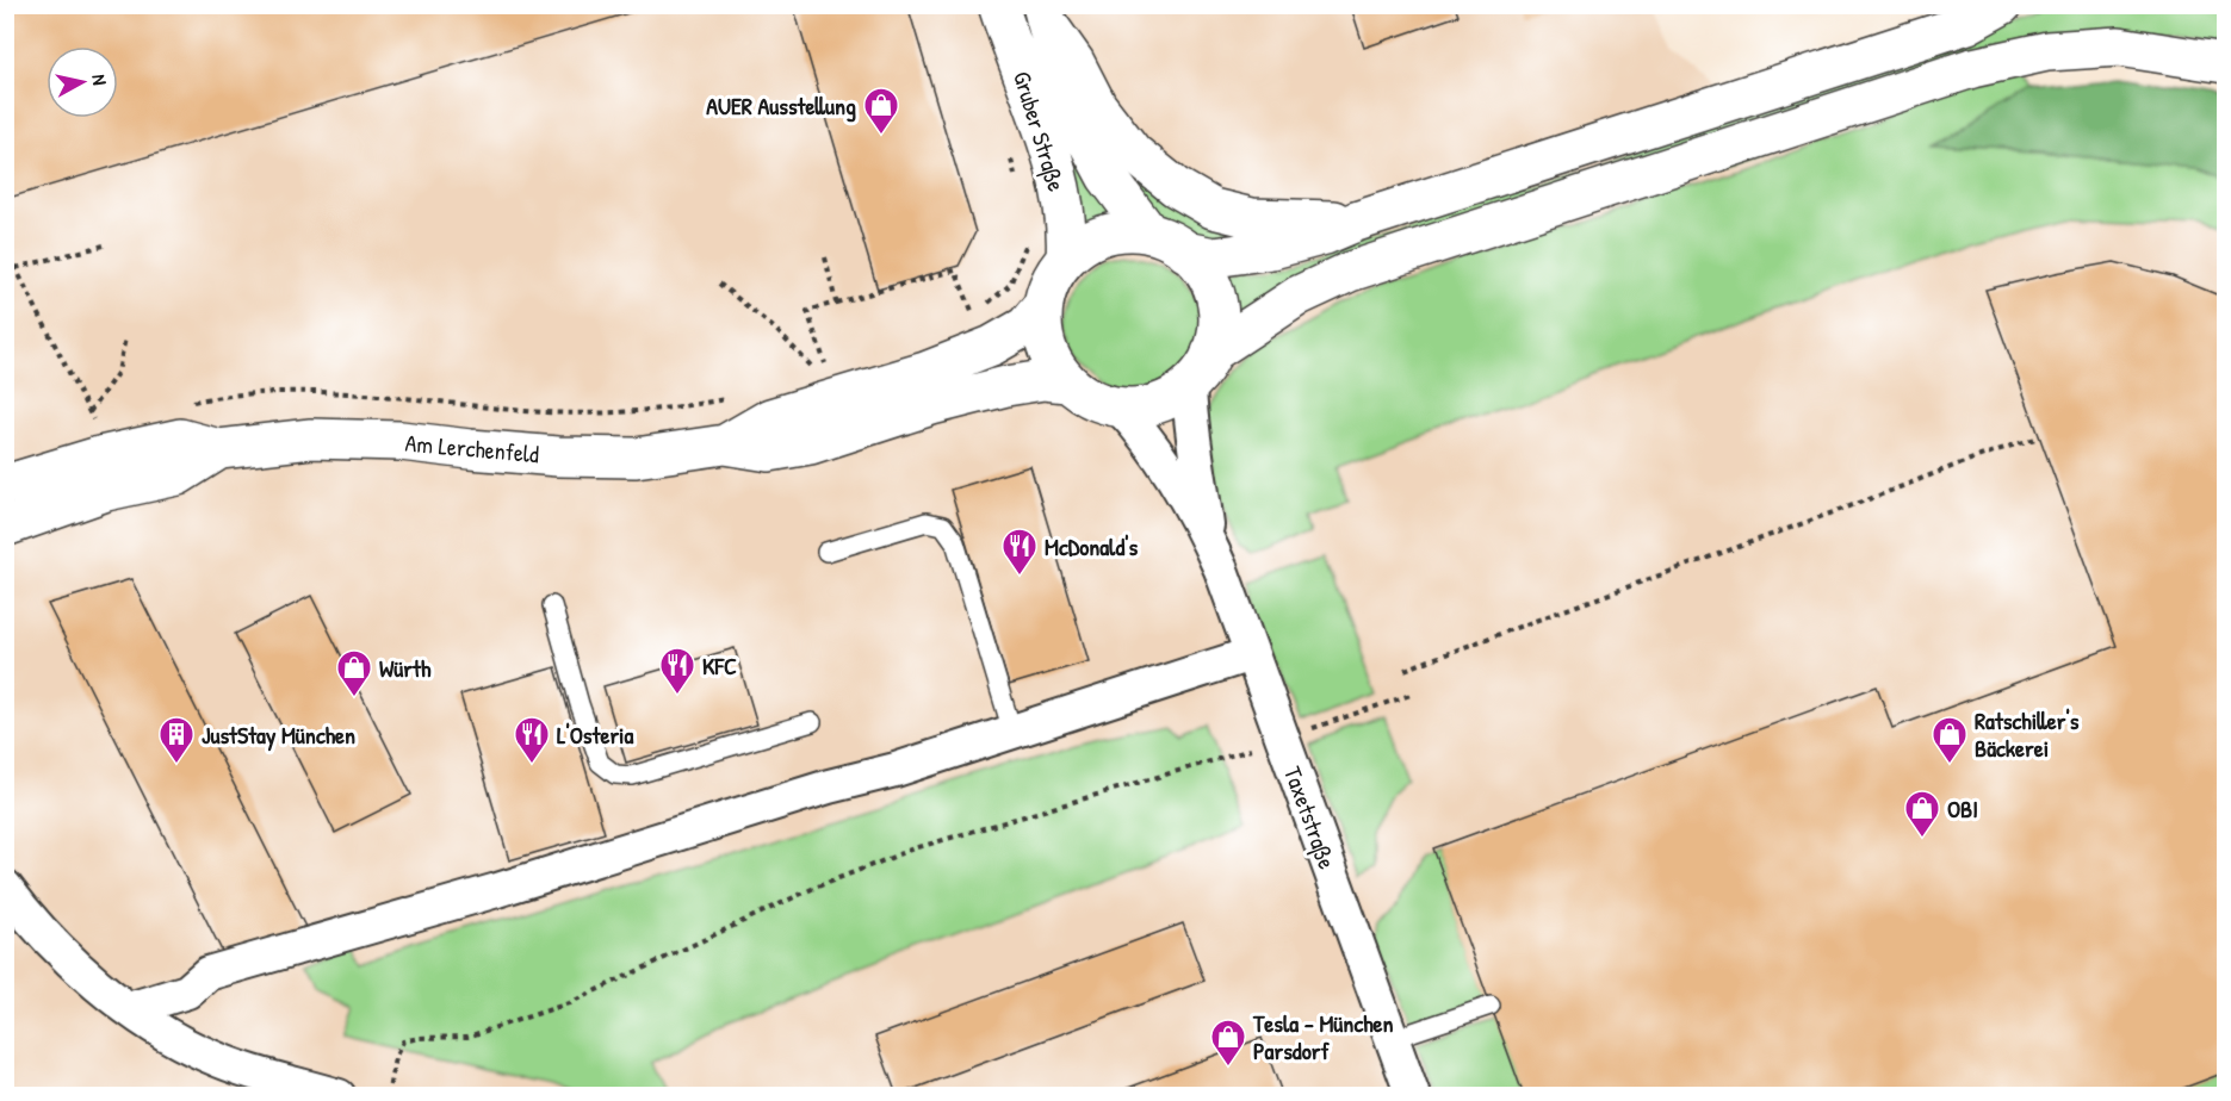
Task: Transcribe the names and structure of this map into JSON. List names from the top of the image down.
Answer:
{
  "streets": {
    "main road": ["Gruber Straße", "Am Lerchenfeld"],
    "street": ["Taxetstraße"]
  },
  "crossings": [
    ["Gruber Straße", "Am Lerchenfeld"],
    ["Gruber Straße", "Taxetstraße"],
    ["Am Lerchenfeld", "Taxetstraße"]
  ],
  "places": {
    "shop": [
      "AUER Ausstellung",
      "Würth",
      "Ratschiller's Bäckerei",
      "OBI",
      "Tesla - München Parsdorf"
    ],
    "restaurant": ["McDonald's", "KFC", "L'Osteria"],
    "building": ["JustStay München"]
  },
  "north": "right"
}
